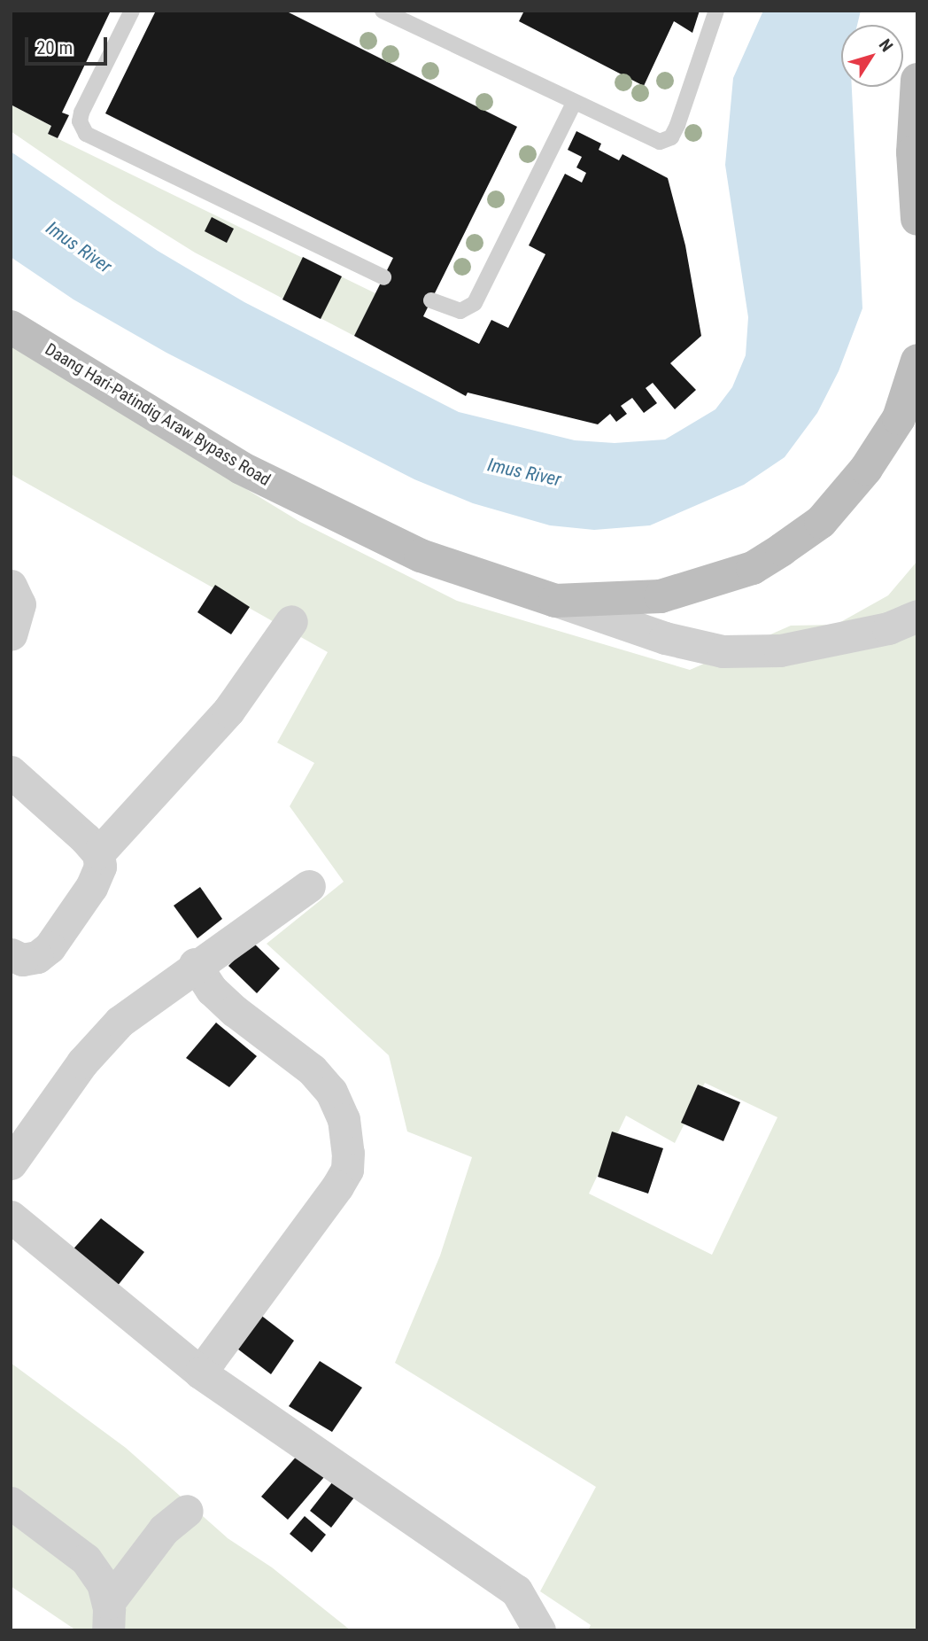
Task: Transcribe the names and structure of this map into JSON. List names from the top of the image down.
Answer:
{
  "streets": {
    "main road": ["Daang Hari-Patindig Araw Bypass Road"]
  },
  "water": ["Imus River"],
  "scale_bar": "20 m",
  "north": "top right"
}
